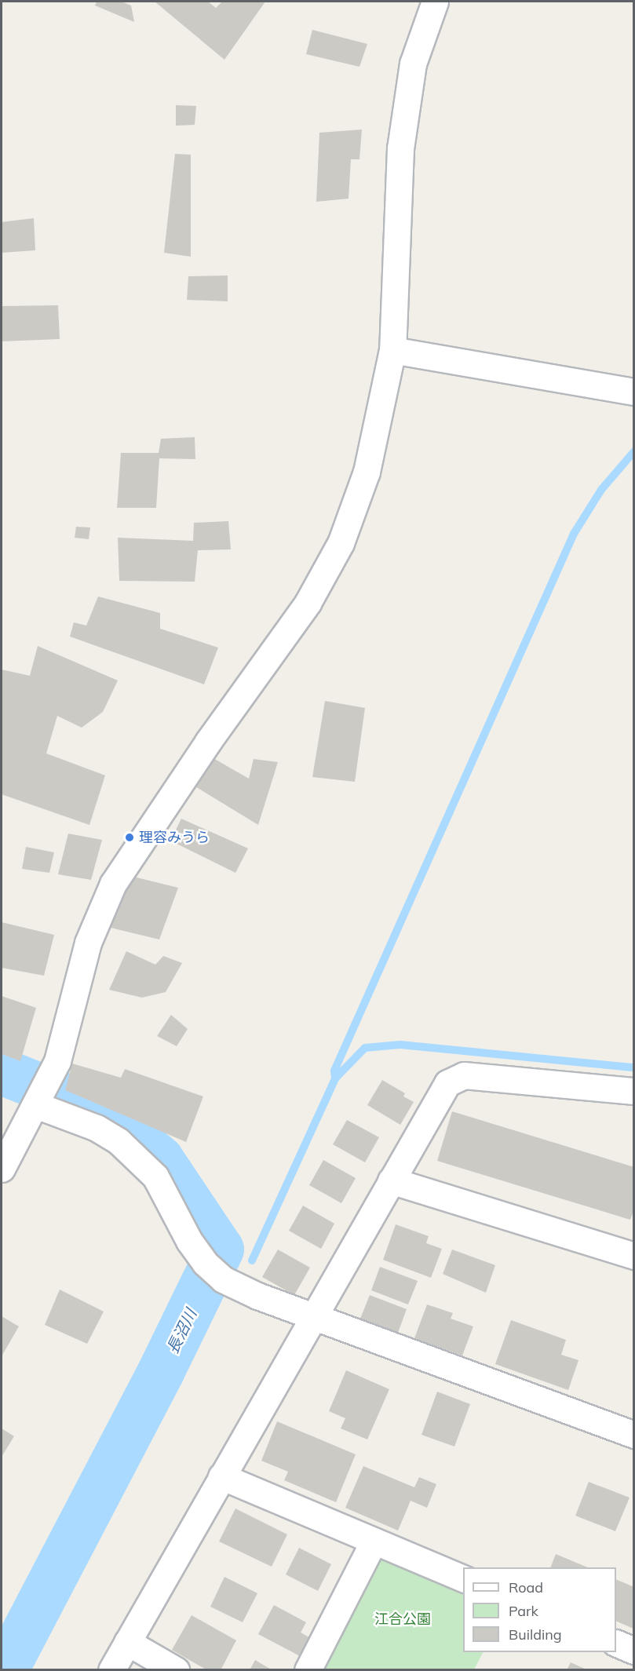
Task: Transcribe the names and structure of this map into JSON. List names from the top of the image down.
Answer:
{
  "water": ["長沼川"],
  "parks": ["江合公園"],
  "places": ["理容みうら"],
  "legend": ["Road", "Park", "Building"]
}
